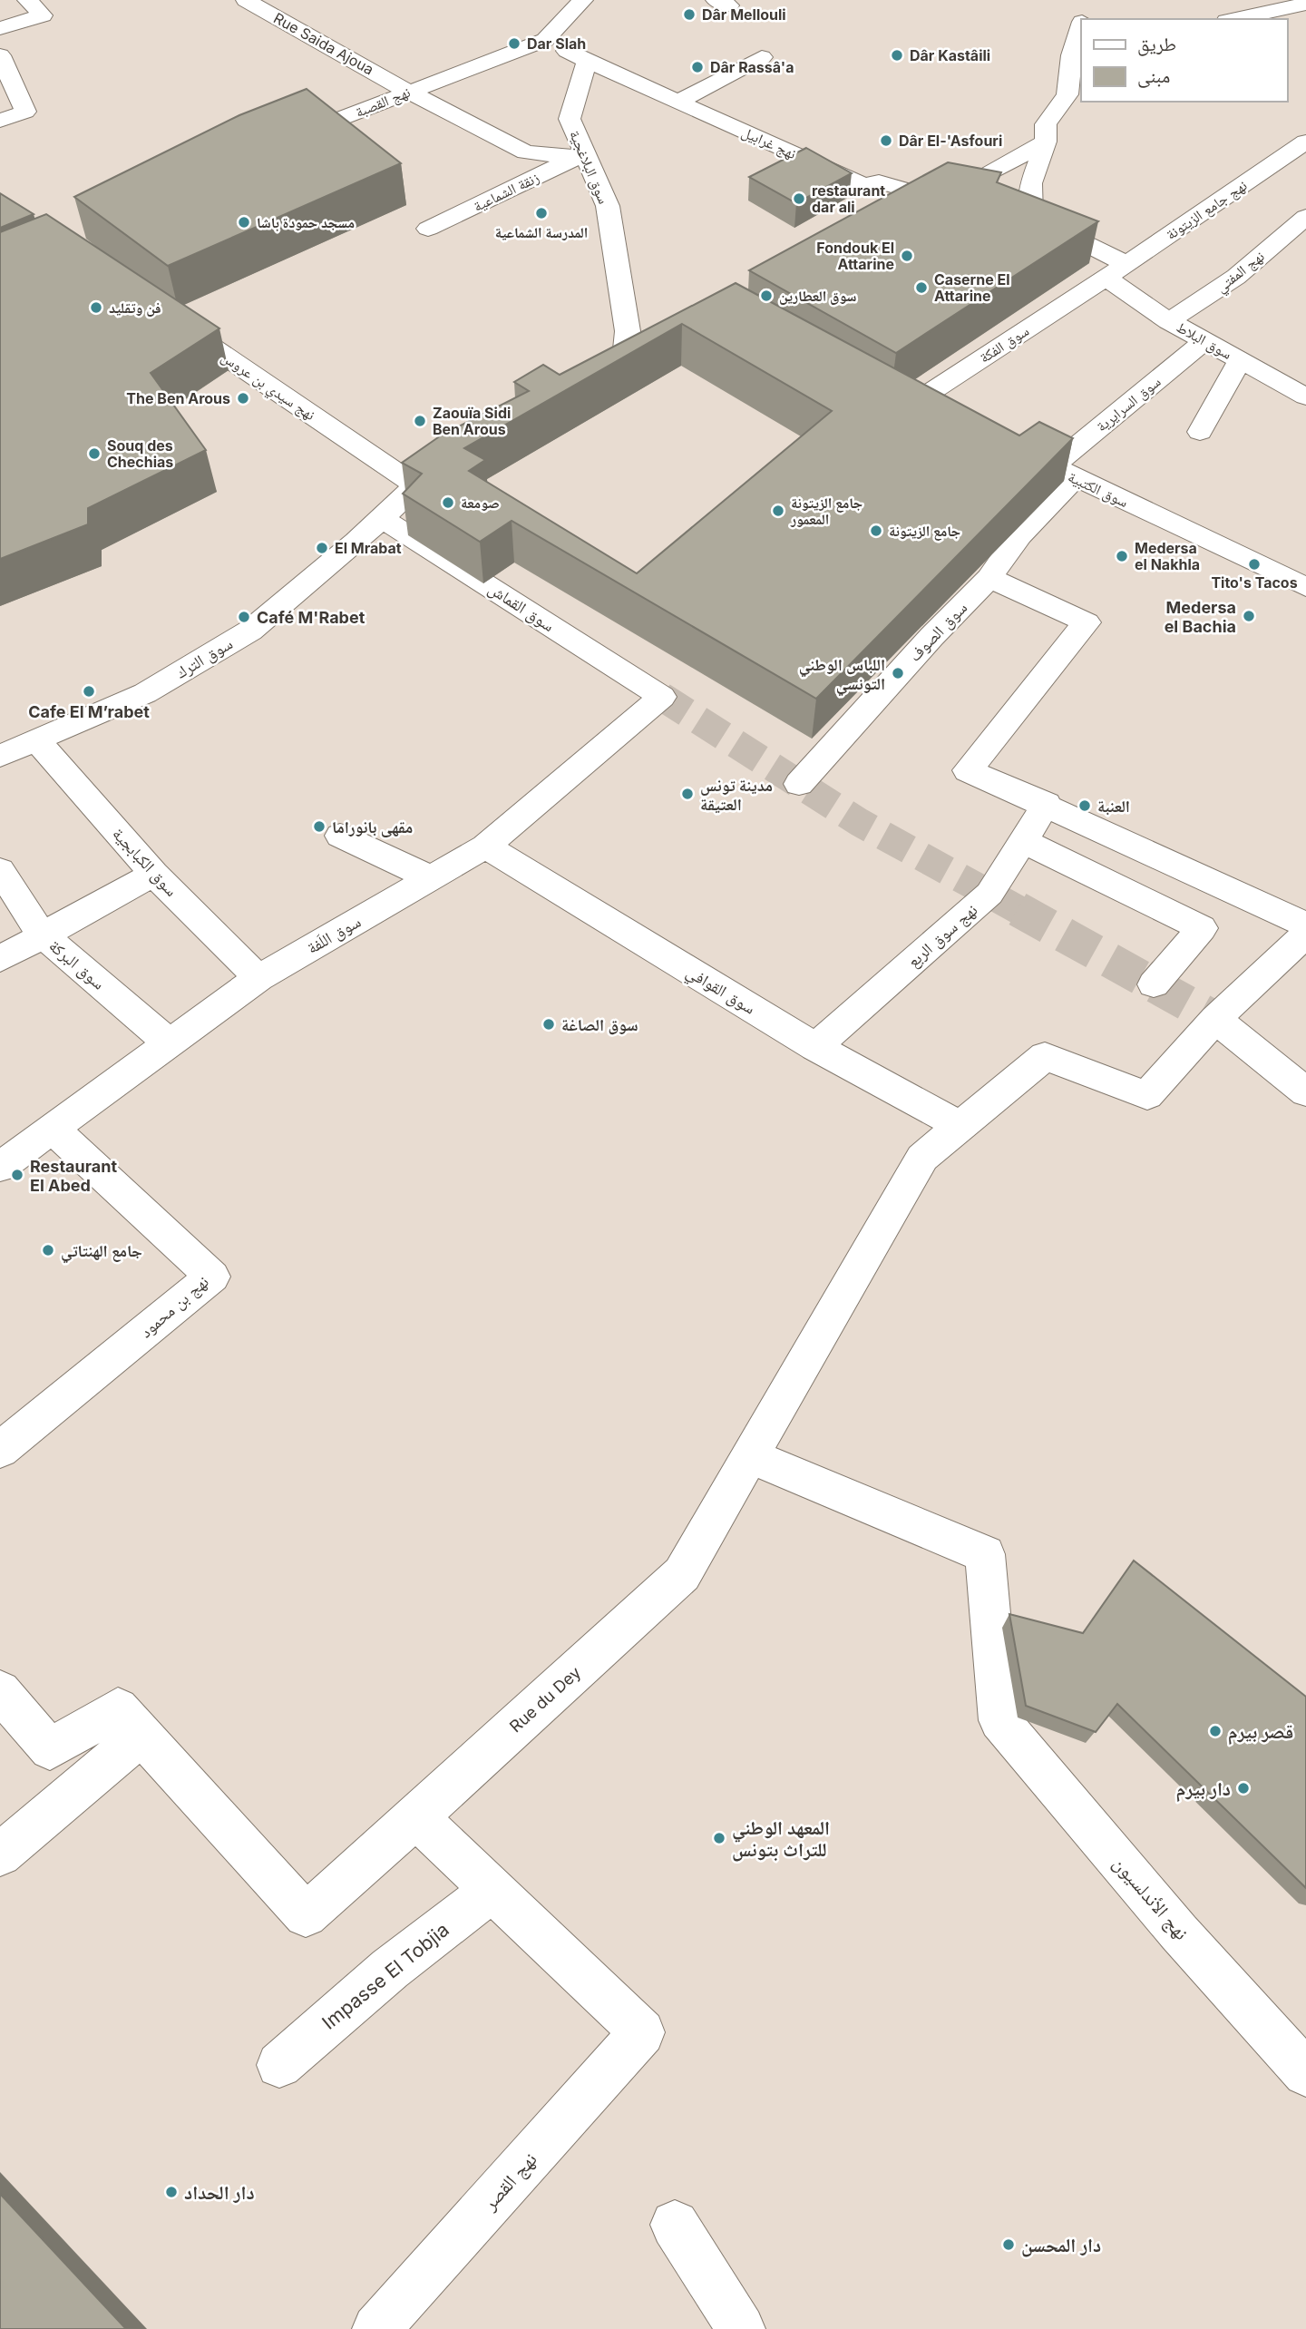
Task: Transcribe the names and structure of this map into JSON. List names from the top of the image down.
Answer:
{
  "streets": {
    "street": [
      "Rue Saida Ajoua",
      "نهج القصبة",
      "نهج غرابيل",
      "سوق البلاغجية",
      "زنقة الشماعية",
      "نهج جامع الزيتونة",
      "نهج المفتي",
      "سوق البلاط",
      "سوق الفكة",
      "نهج سيدي بن عروس",
      "سوق السرايرية",
      "سوق الكتبية",
      "سوق القماش",
      "سوق الصوف",
      "سوق الترك",
      "سوق الكبابجية",
      "سوق اللَفة",
      "نهج سوق الربع",
      "سوق البركة",
      "سوق القوافي",
      "نهج بن محمود",
      "Rue du Dey",
      "نهج الأندلسيون",
      "Impasse El Tobjia",
      "نهج القصر"
    ]
  },
  "crossings": [
    ["Rue Saida Ajoua", "نهج القصبة"],
    ["Rue Saida Ajoua", "سوق البلاغجية"],
    ["Rue Saida Ajoua", "زنقة الشماعية"],
    ["نهج غرابيل", "سوق البلاغجية"],
    ["سوق البلاغجية", "زنقة الشماعية"],
    ["نهج جامع الزيتونة", "سوق البلاط"],
    ["نهج جامع الزيتونة", "سوق الفكة"],
    ["نهج المفتي", "سوق البلاط"],
    ["سوق البلاط", "سوق الفكة"],
    ["سوق البلاط", "سوق السرايرية"],
    ["سوق السرايرية", "سوق الكتبية"],
    ["سوق السرايرية", "سوق الصوف"],
    ["سوق الكتبية", "سوق الصوف"],
    ["سوق القماش", "سوق الترك"],
    ["سوق القماش", "سوق اللَفة"],
    ["سوق الترك", "سوق الكبابجية"],
    ["سوق الكبابجية", "سوق اللَفة"],
    ["سوق اللَفة", "سوق البركة"],
    ["سوق اللَفة", "سوق القوافي"],
    ["سوق اللَفة", "نهج بن محمود"],
    ["نهج سوق الربع", "سوق القوافي"],
    ["سوق القوافي", "Rue du Dey"],
    ["Rue du Dey", "نهج الأندلسيون"],
    ["Impasse El Tobjia", "نهج القصر"]
  ],
  "places": [
    "Dâr Mellouli",
    "Dar Slah",
    "Dâr Kastâili",
    "Dâr Rassâ'a",
    "Dâr El-'Asfouri",
    "restaurant dar ali",
    "المدرسة الشماعية",
    "مسجد حمودة باشا",
    "Fondouk El Attarine",
    "Caserne El Attarine",
    "سوق العطارين",
    "فن وتقلید",
    "The Ben Arous",
    "Zaouïa Sidi Ben Arous",
    "Souq des Chechias",
    "صومعة",
    "جامع الزيتونة المعمور",
    "جامع الزيتونة",
    "El Mrabat",
    "Medersa el Nakhla",
    "Tito's Tacos",
    "Medersa el Bachia",
    "Café M'Rabet",
    "اللباس الوطني التونسي",
    "Cafe El M’rabet",
    "مدينة تونس العتيقة",
    "العنبة",
    "مقهى بانوراما",
    "سوق الصاغة",
    "Restaurant El Abed",
    "جامع الهنتاتي",
    "قصر بيرم",
    "دار بيرم",
    "المعهد الوطني للتراث بتونس",
    "دار الحداد",
    "دار المحسن"
  ],
  "legend": ["طريق", "مبنى"]
}
